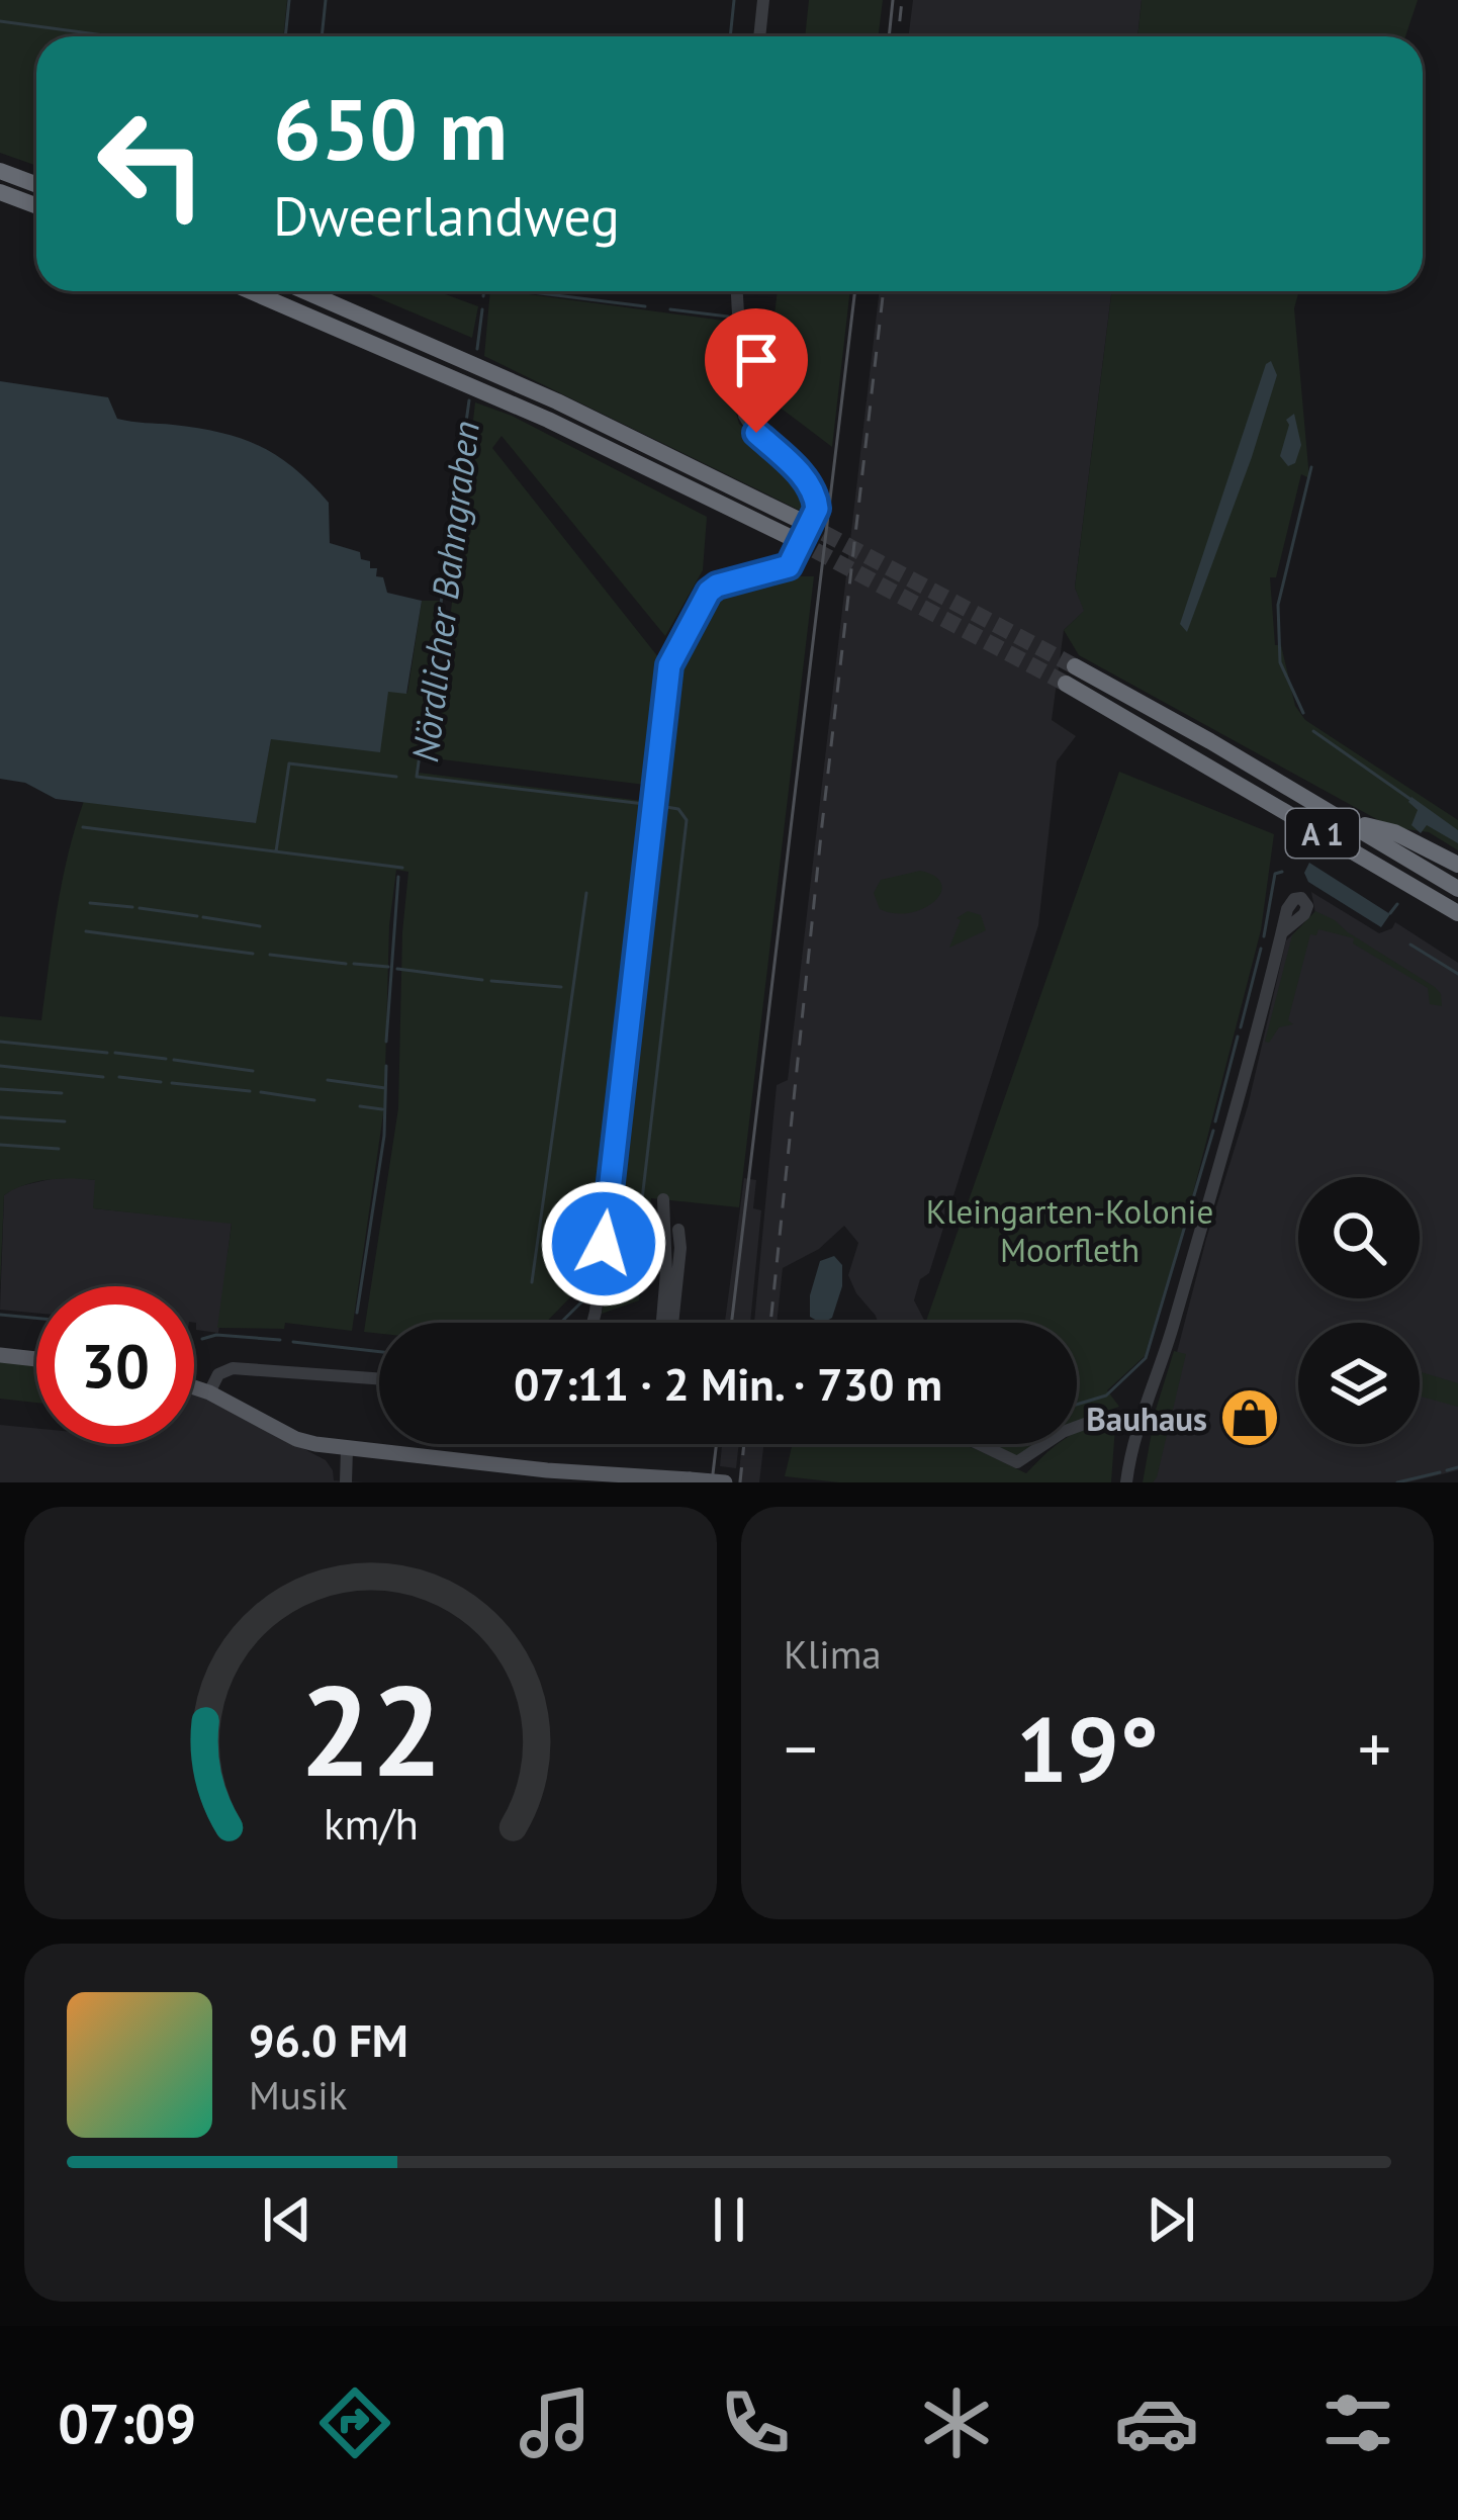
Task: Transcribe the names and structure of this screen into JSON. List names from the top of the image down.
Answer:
{
  "streets": {
    "highway": ["A 1"]
  },
  "water": ["Nördlicher Bahngraben"],
  "parks": ["Kleingarten-Kolonie Moorfleth"],
  "places": {
    "shop": ["Bauhaus"]
  },
  "page": {
    "turn": ["650 m", "Dweerlandweg"],
    "limit": "30",
    "trip": "07:11 · 2 Min. · 730 m",
    "tile": "Klima",
    "heat": ["−", "19°", "+"],
    "song": ["96.0 FM", "Musik"],
    "tabs": "07:09",
    "gauge": ["22", "km/h"]
  }
}
